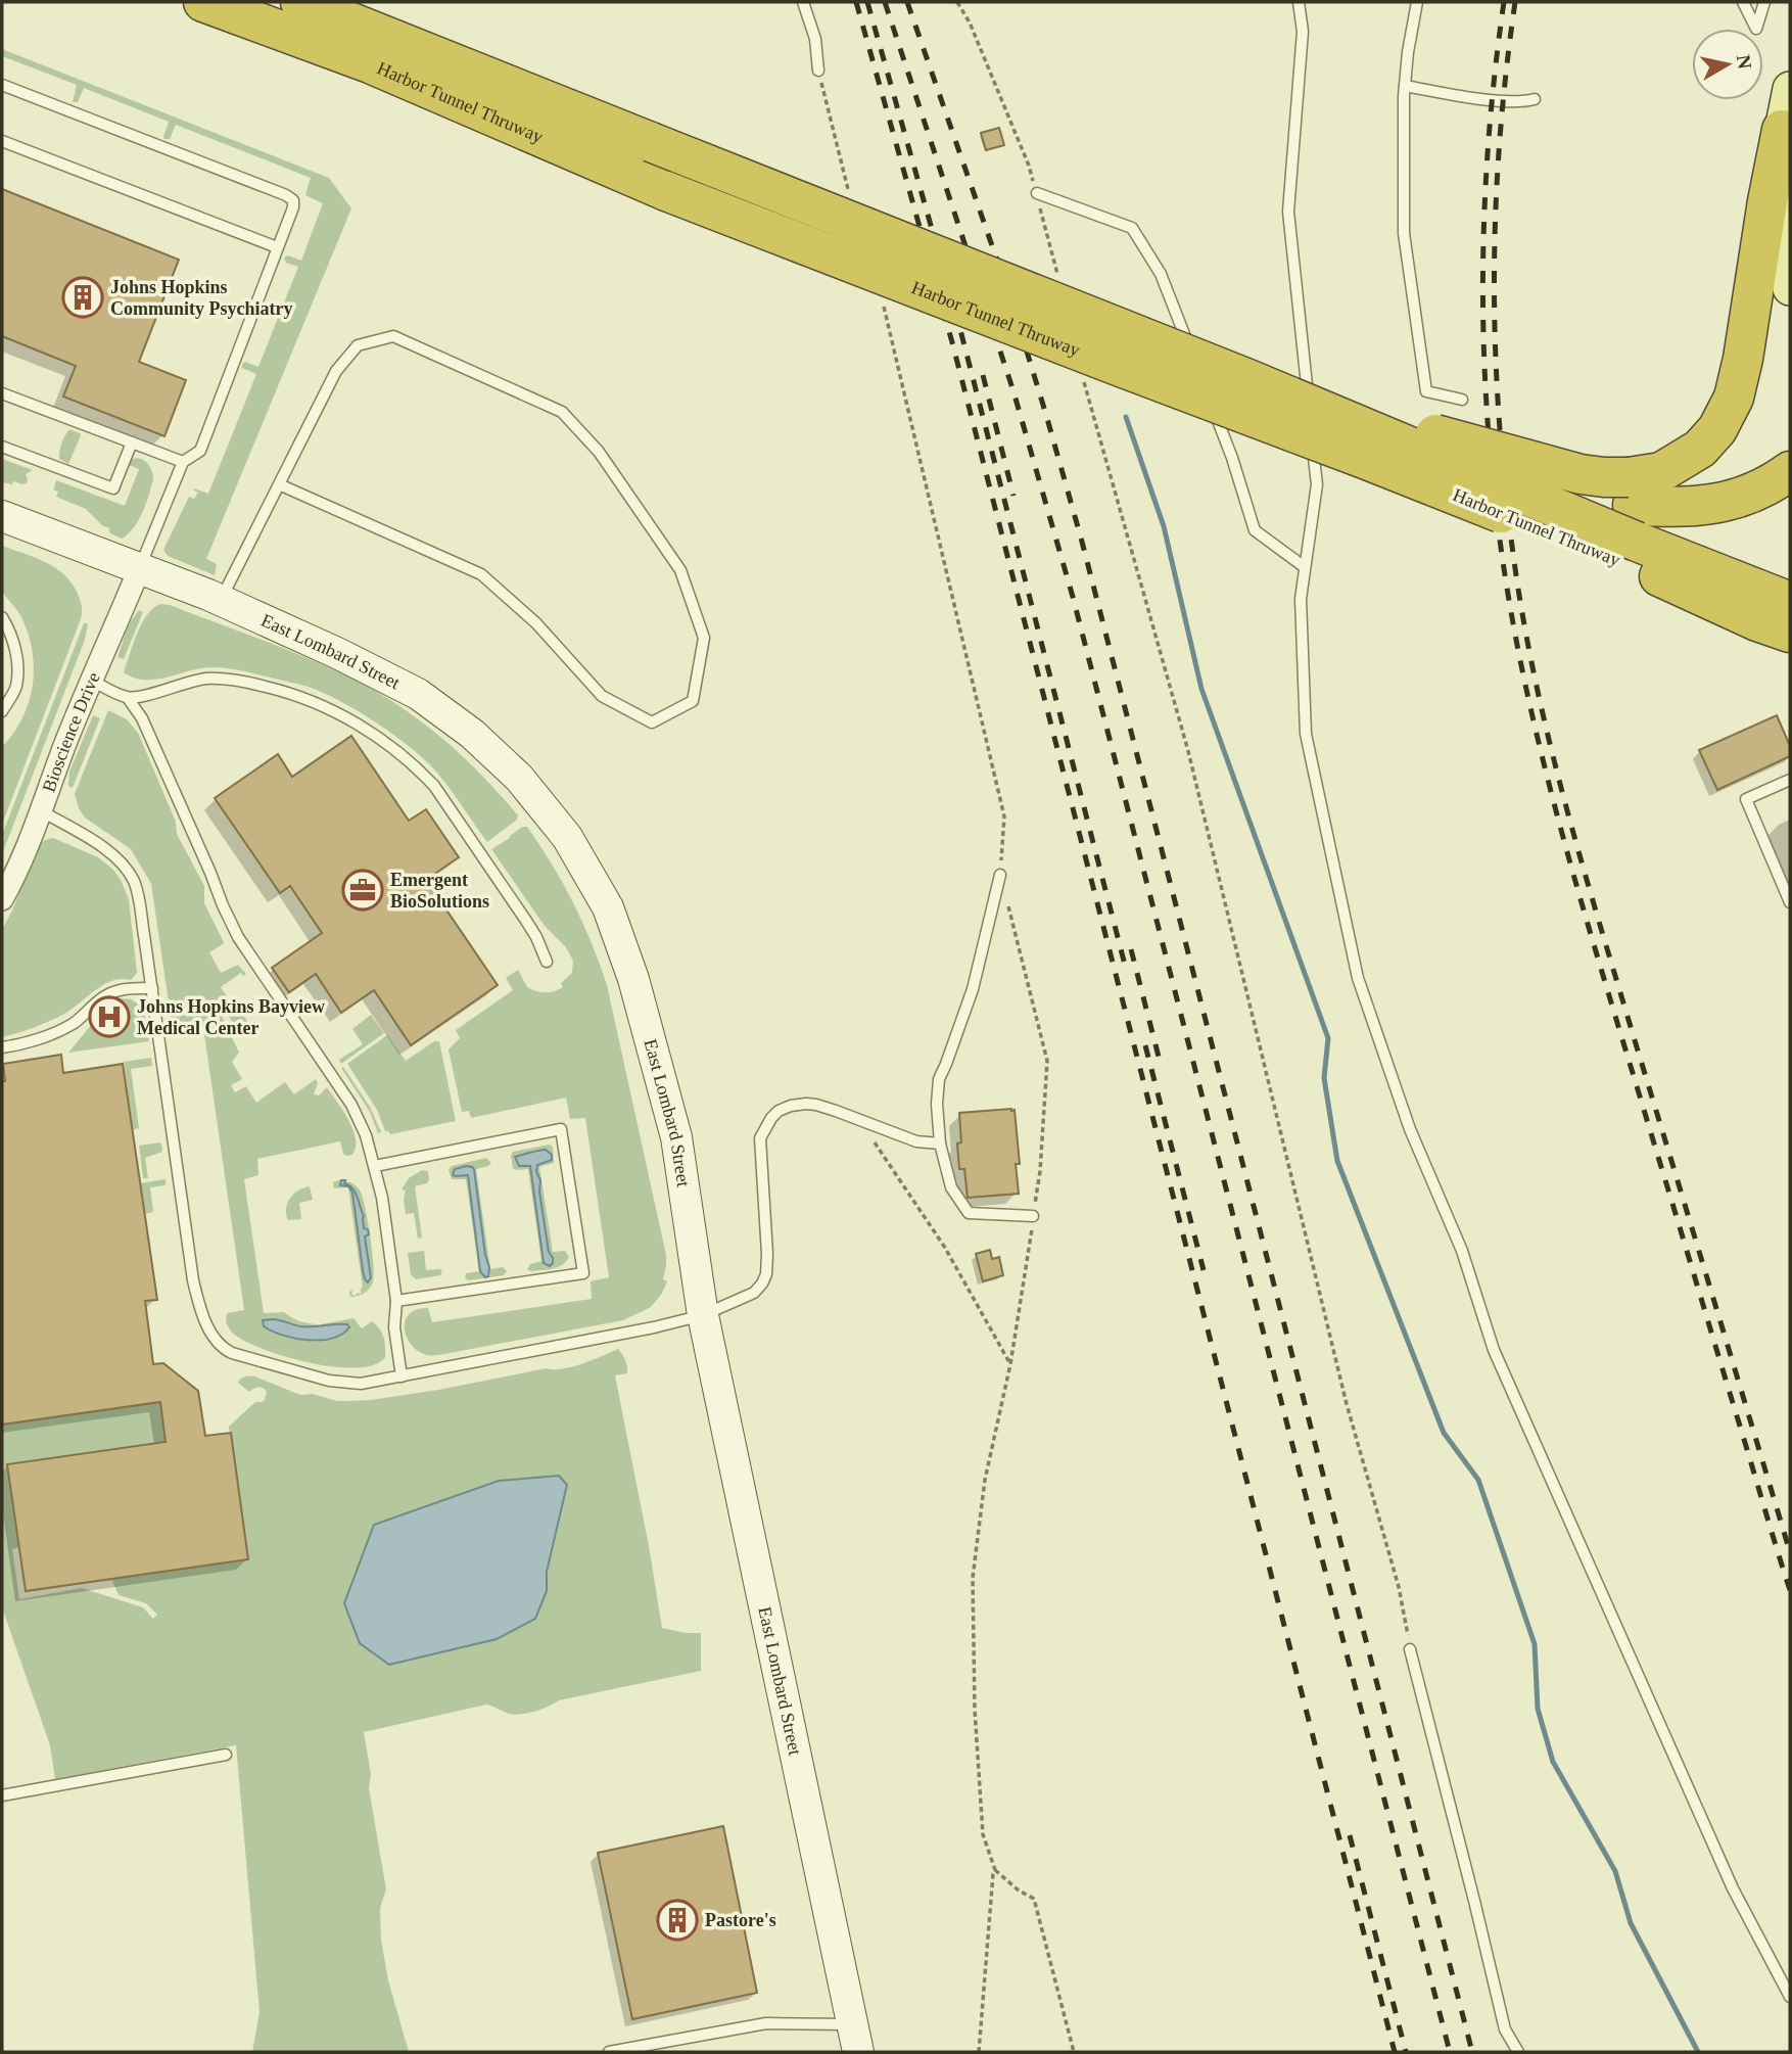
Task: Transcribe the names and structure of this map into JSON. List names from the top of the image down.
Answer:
{
  "streets": {
    "highway": ["Harbor Tunnel Thruway"],
    "main road": ["East Lombard Street"],
    "street": ["Bioscience Drive"]
  },
  "crossings": [
    ["East Lombard Street", "Bioscience Drive"]
  ],
  "places": {
    "building": ["Johns Hopkins Community Psychiatry", "Pastore's"],
    "office": ["Emergent BioSolutions"],
    "hospital": ["Johns Hopkins Bayview Medical Center"]
  },
  "north": "right"
}
